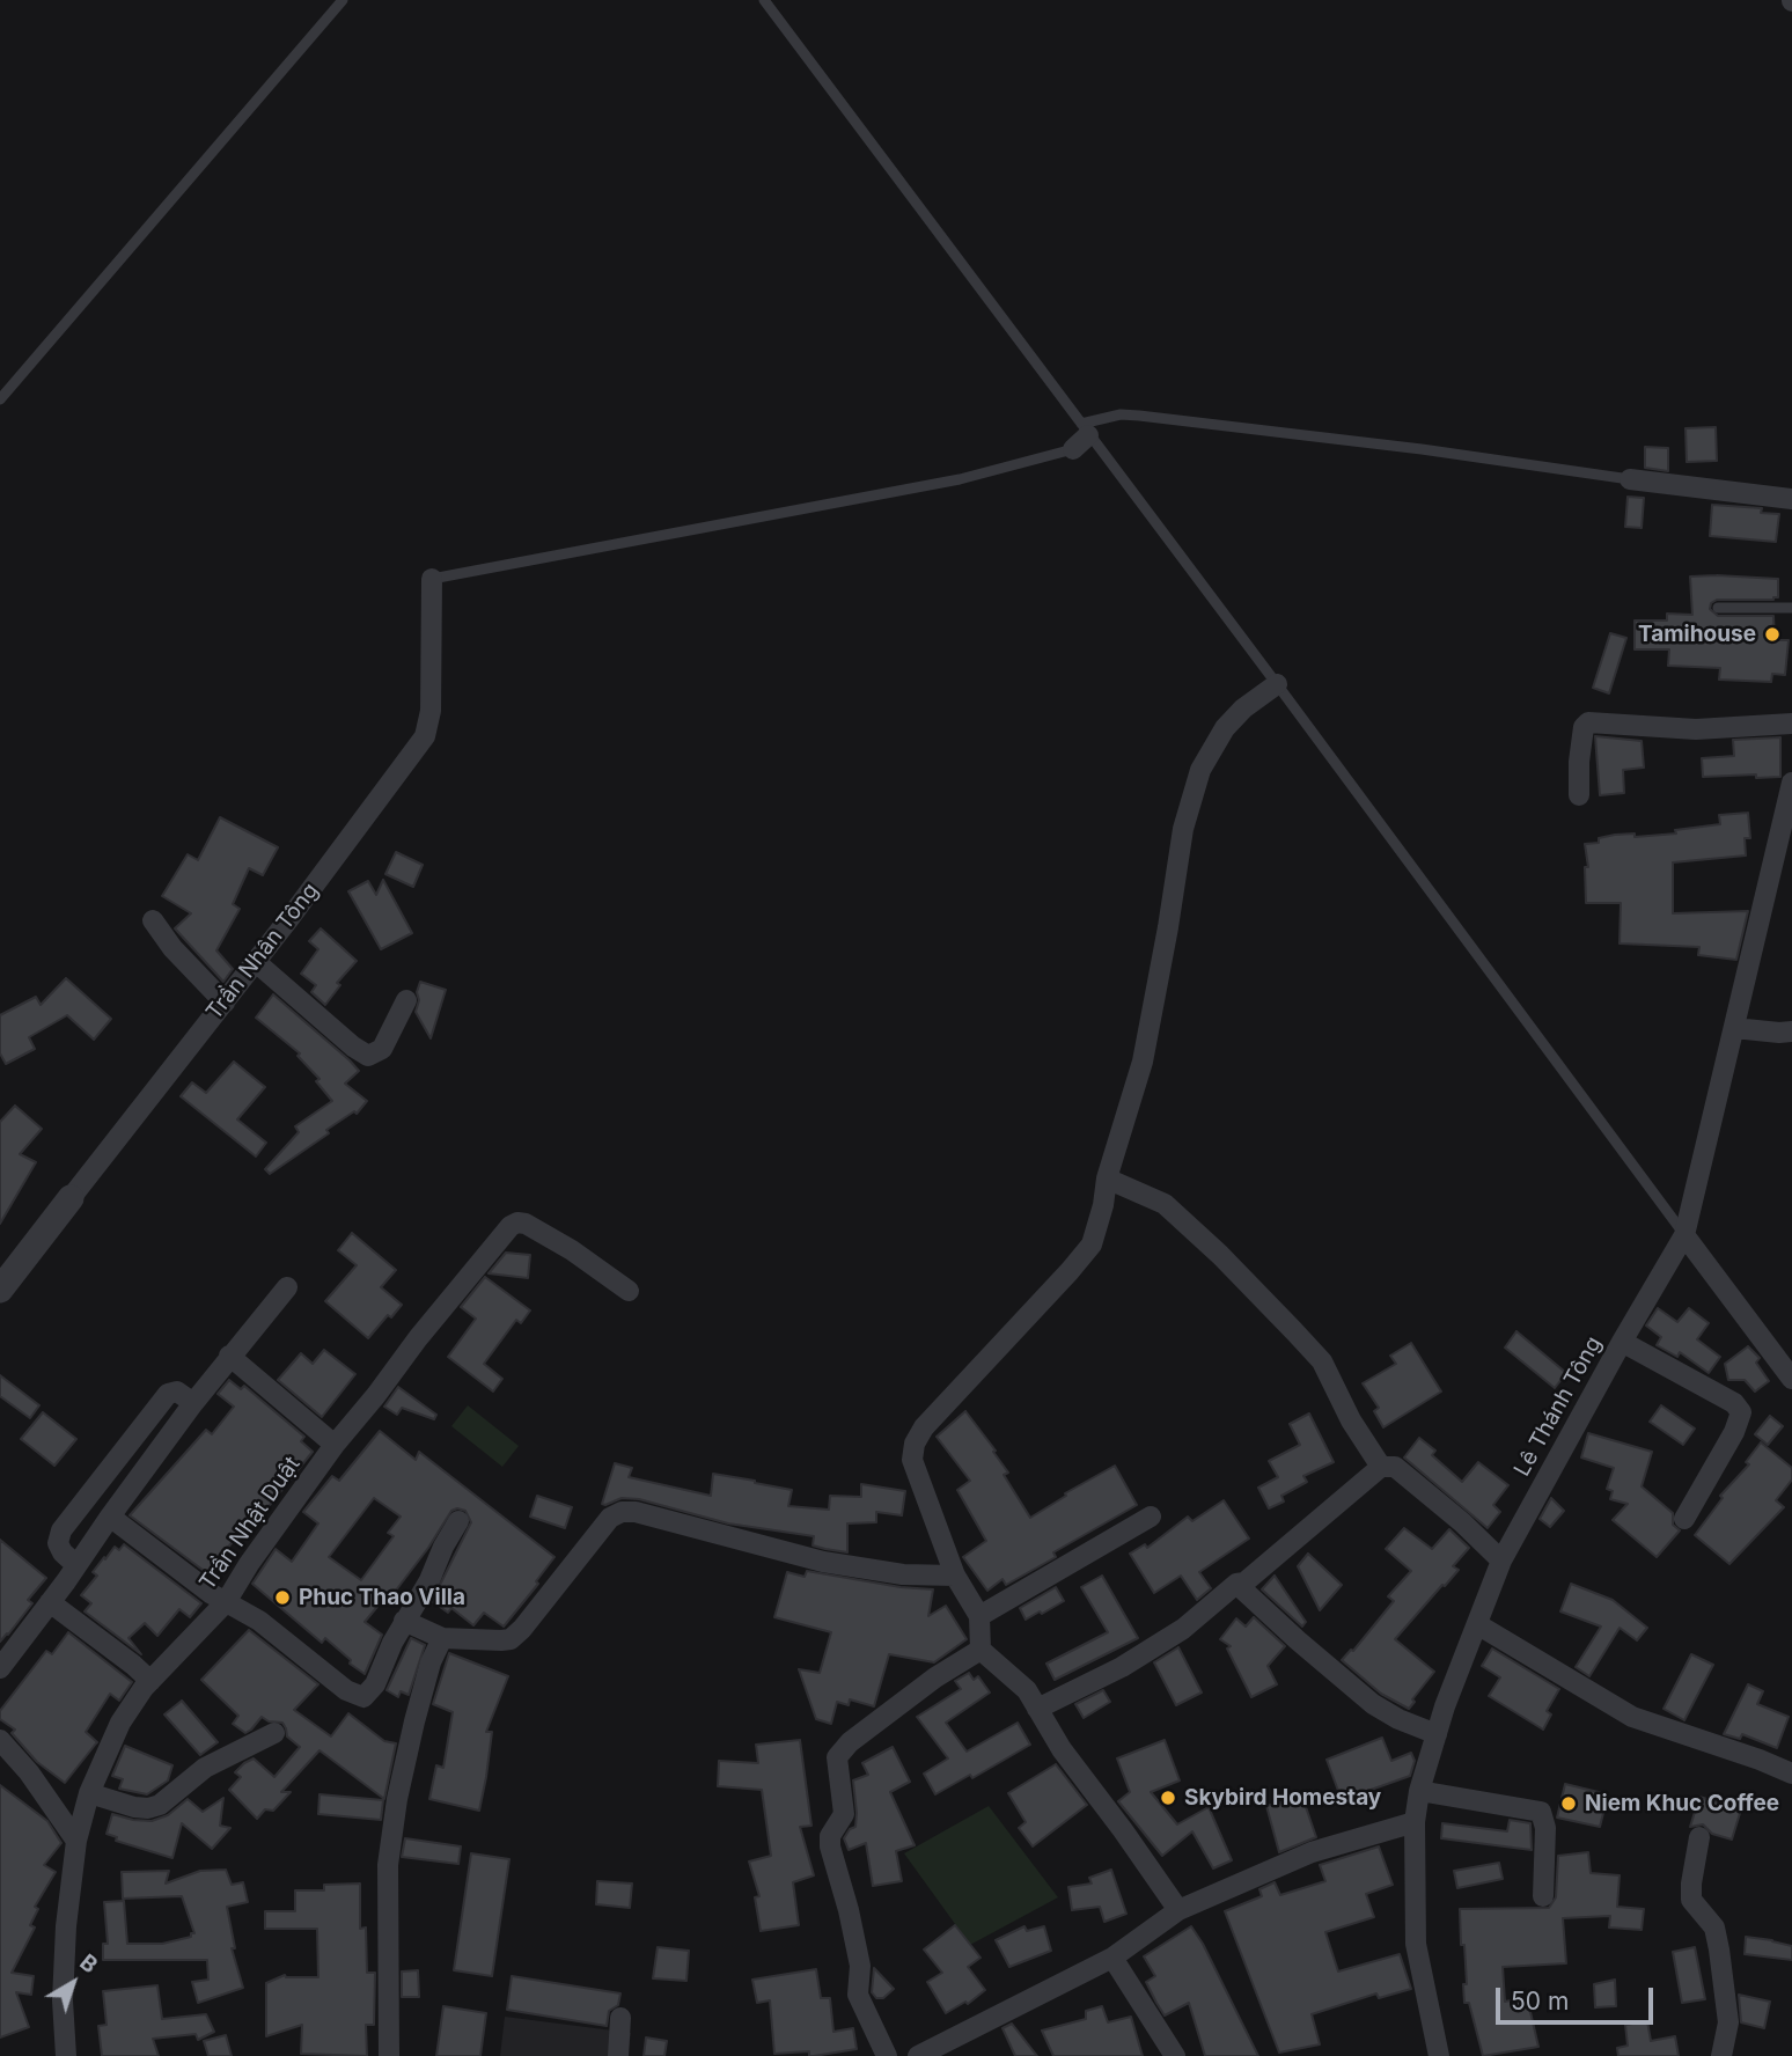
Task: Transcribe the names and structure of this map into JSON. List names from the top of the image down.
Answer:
{
  "streets": {
    "street": ["Trần Nhân Tông", "Lê Thánh Tông", "Trần Nhật Duật"]
  },
  "places": [
    "Tamihouse",
    "Phuc Thao Villa",
    "Skybird Homestay",
    "Niem Khuc Coffee"
  ],
  "scale_bar": "50 m",
  "north": "top right"
}
